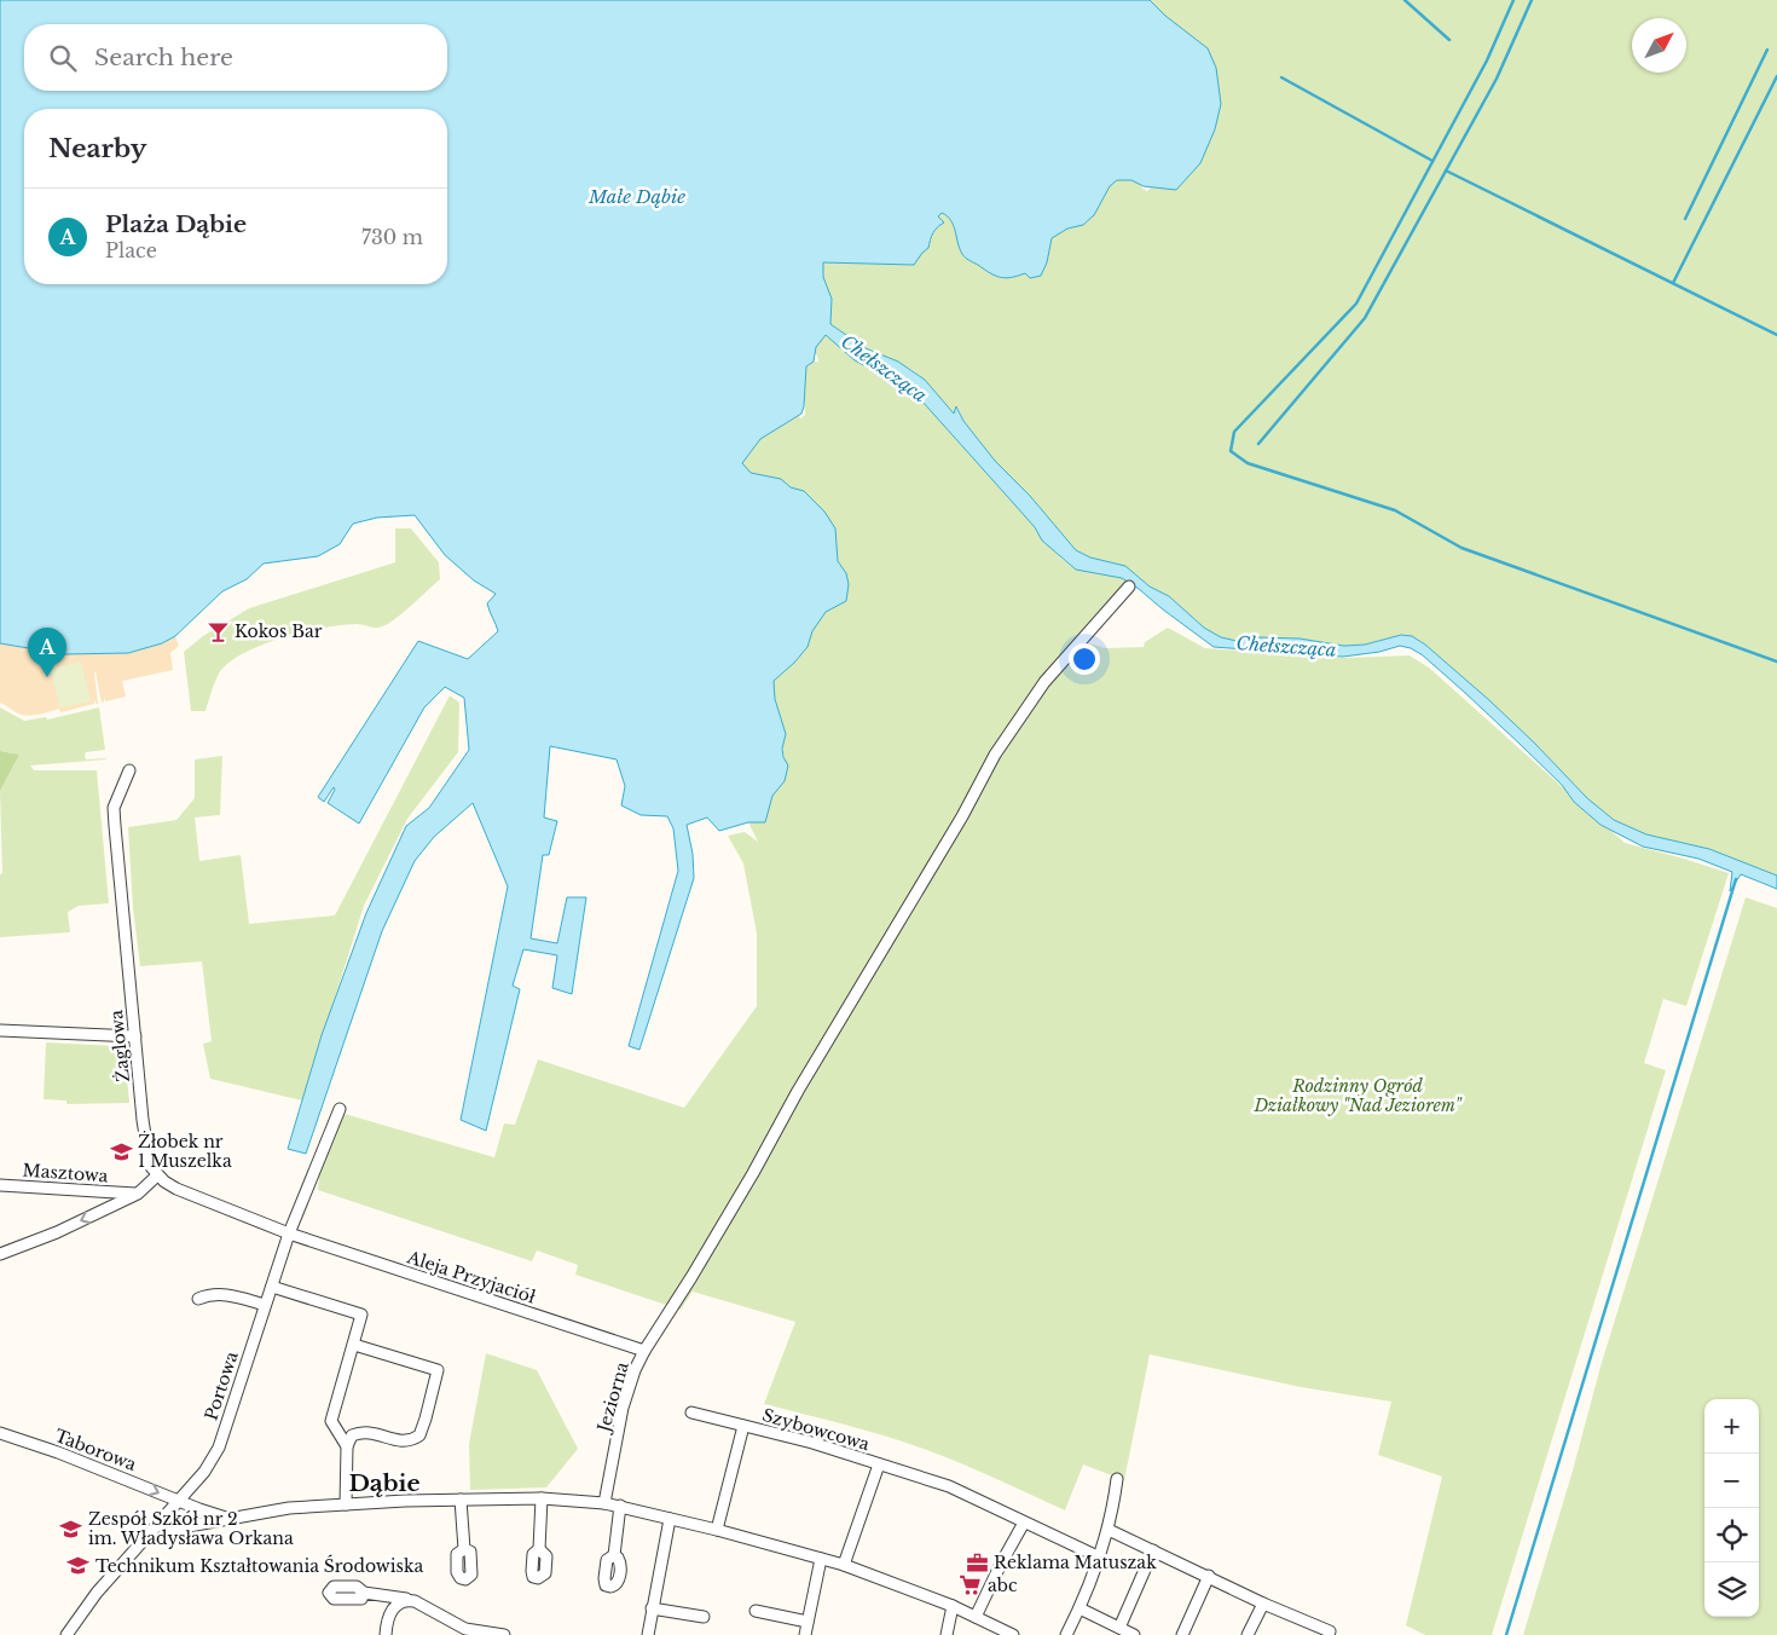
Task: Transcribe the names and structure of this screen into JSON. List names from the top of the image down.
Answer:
{
  "streets": {
    "street": [
      "Żaglowa",
      "Masztowa",
      "Aleja Przyjaciół",
      "Portowa",
      "Jeziorna",
      "Szybowcowa",
      "Taborowa"
    ]
  },
  "crossings": [
    ["Aleja Przyjaciół", "Portowa"],
    ["Aleja Przyjaciół", "Jeziorna"],
    ["Portowa", "Taborowa"]
  ],
  "one_way": ["Taborowa"],
  "districts": ["Dąbie"],
  "water": ["Małe Dąbie", "Chełszcząca"],
  "parks": ["Rodzinny Ogród Działkowy \"Nad Jeziorem\""],
  "places": {
    "bar": ["Kokos Bar"],
    "school or university": ["Żłobek nr 1 Muszelka", "Zespół Szkół nr 2 im. Władysława Orkana", "Technikum Kształtowania Środowiska"],
    "office": ["Reklama Matuszak"],
    "supermarket": ["abc"]
  },
  "north": "top right",
  "page": {
    "search": "Search here",
    "heading": "Nearby",
    "list": [
      {
        "mark": "A",
        "name": "Plaża Dąbie",
        "note": "Place",
        "value": "730 m"
      }
    ],
    "pins": "A",
    "map_buttons": ["+", "−"]
  }
}
